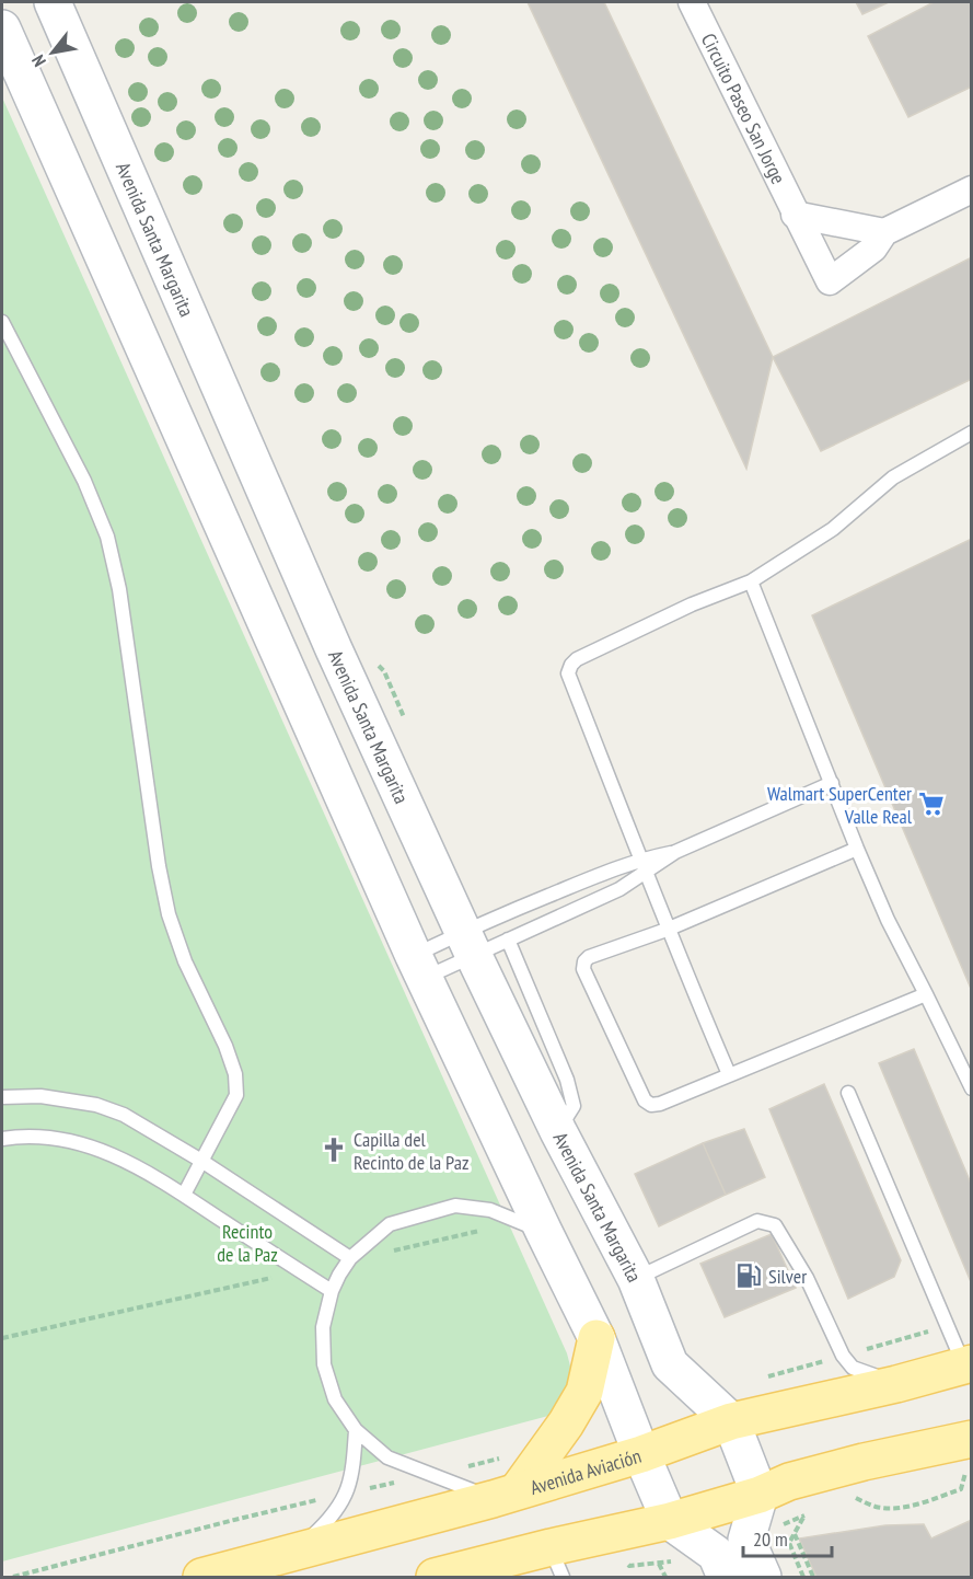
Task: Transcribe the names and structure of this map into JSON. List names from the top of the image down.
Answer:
{
  "streets": {
    "main road": ["Avenida Santa Margarita", "Avenida Aviación"],
    "street": ["Circuito Paseo San Jorge"]
  },
  "crossings": [
    ["Avenida Santa Margarita", "Avenida Aviación"]
  ],
  "parks": ["Recinto de la Paz"],
  "places": {
    "supermarket": ["Walmart SuperCenter Valle Real"],
    "church": ["Capilla del Recinto de la Paz"],
    "fuel station": ["Silver"]
  },
  "scale_bar": "20 m",
  "north": "bottom left"
}
